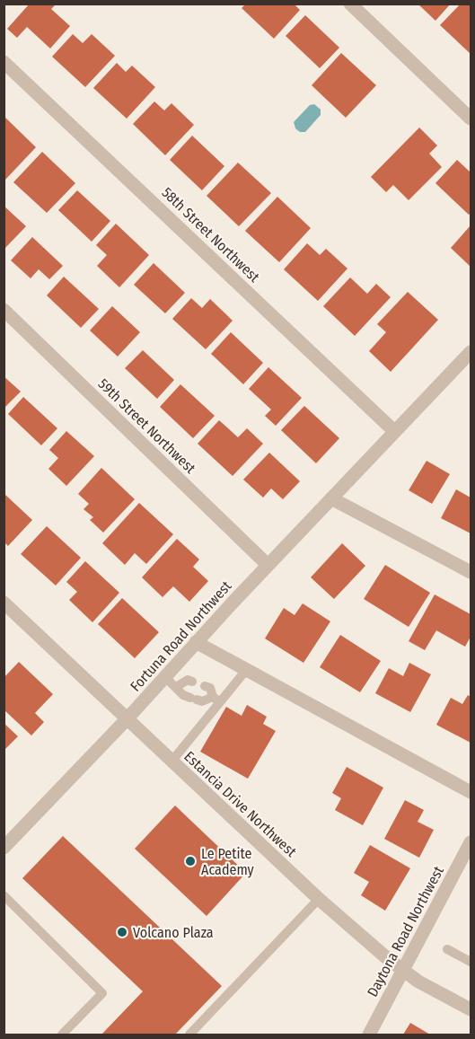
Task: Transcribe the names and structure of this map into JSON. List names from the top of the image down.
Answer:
{
  "streets": {
    "street": [
      "58th Street Northwest",
      "59th Street Northwest",
      "Fortuna Road Northwest",
      "Estancia Drive Northwest",
      "Daytona Road Northwest"
    ]
  },
  "crossings": [
    ["58th Street Northwest", "Fortuna Road Northwest"],
    ["59th Street Northwest", "Fortuna Road Northwest"],
    ["Fortuna Road Northwest", "Estancia Drive Northwest"],
    ["Estancia Drive Northwest", "Daytona Road Northwest"]
  ],
  "places": ["Le Petite Academy", "Volcano Plaza"]
}
